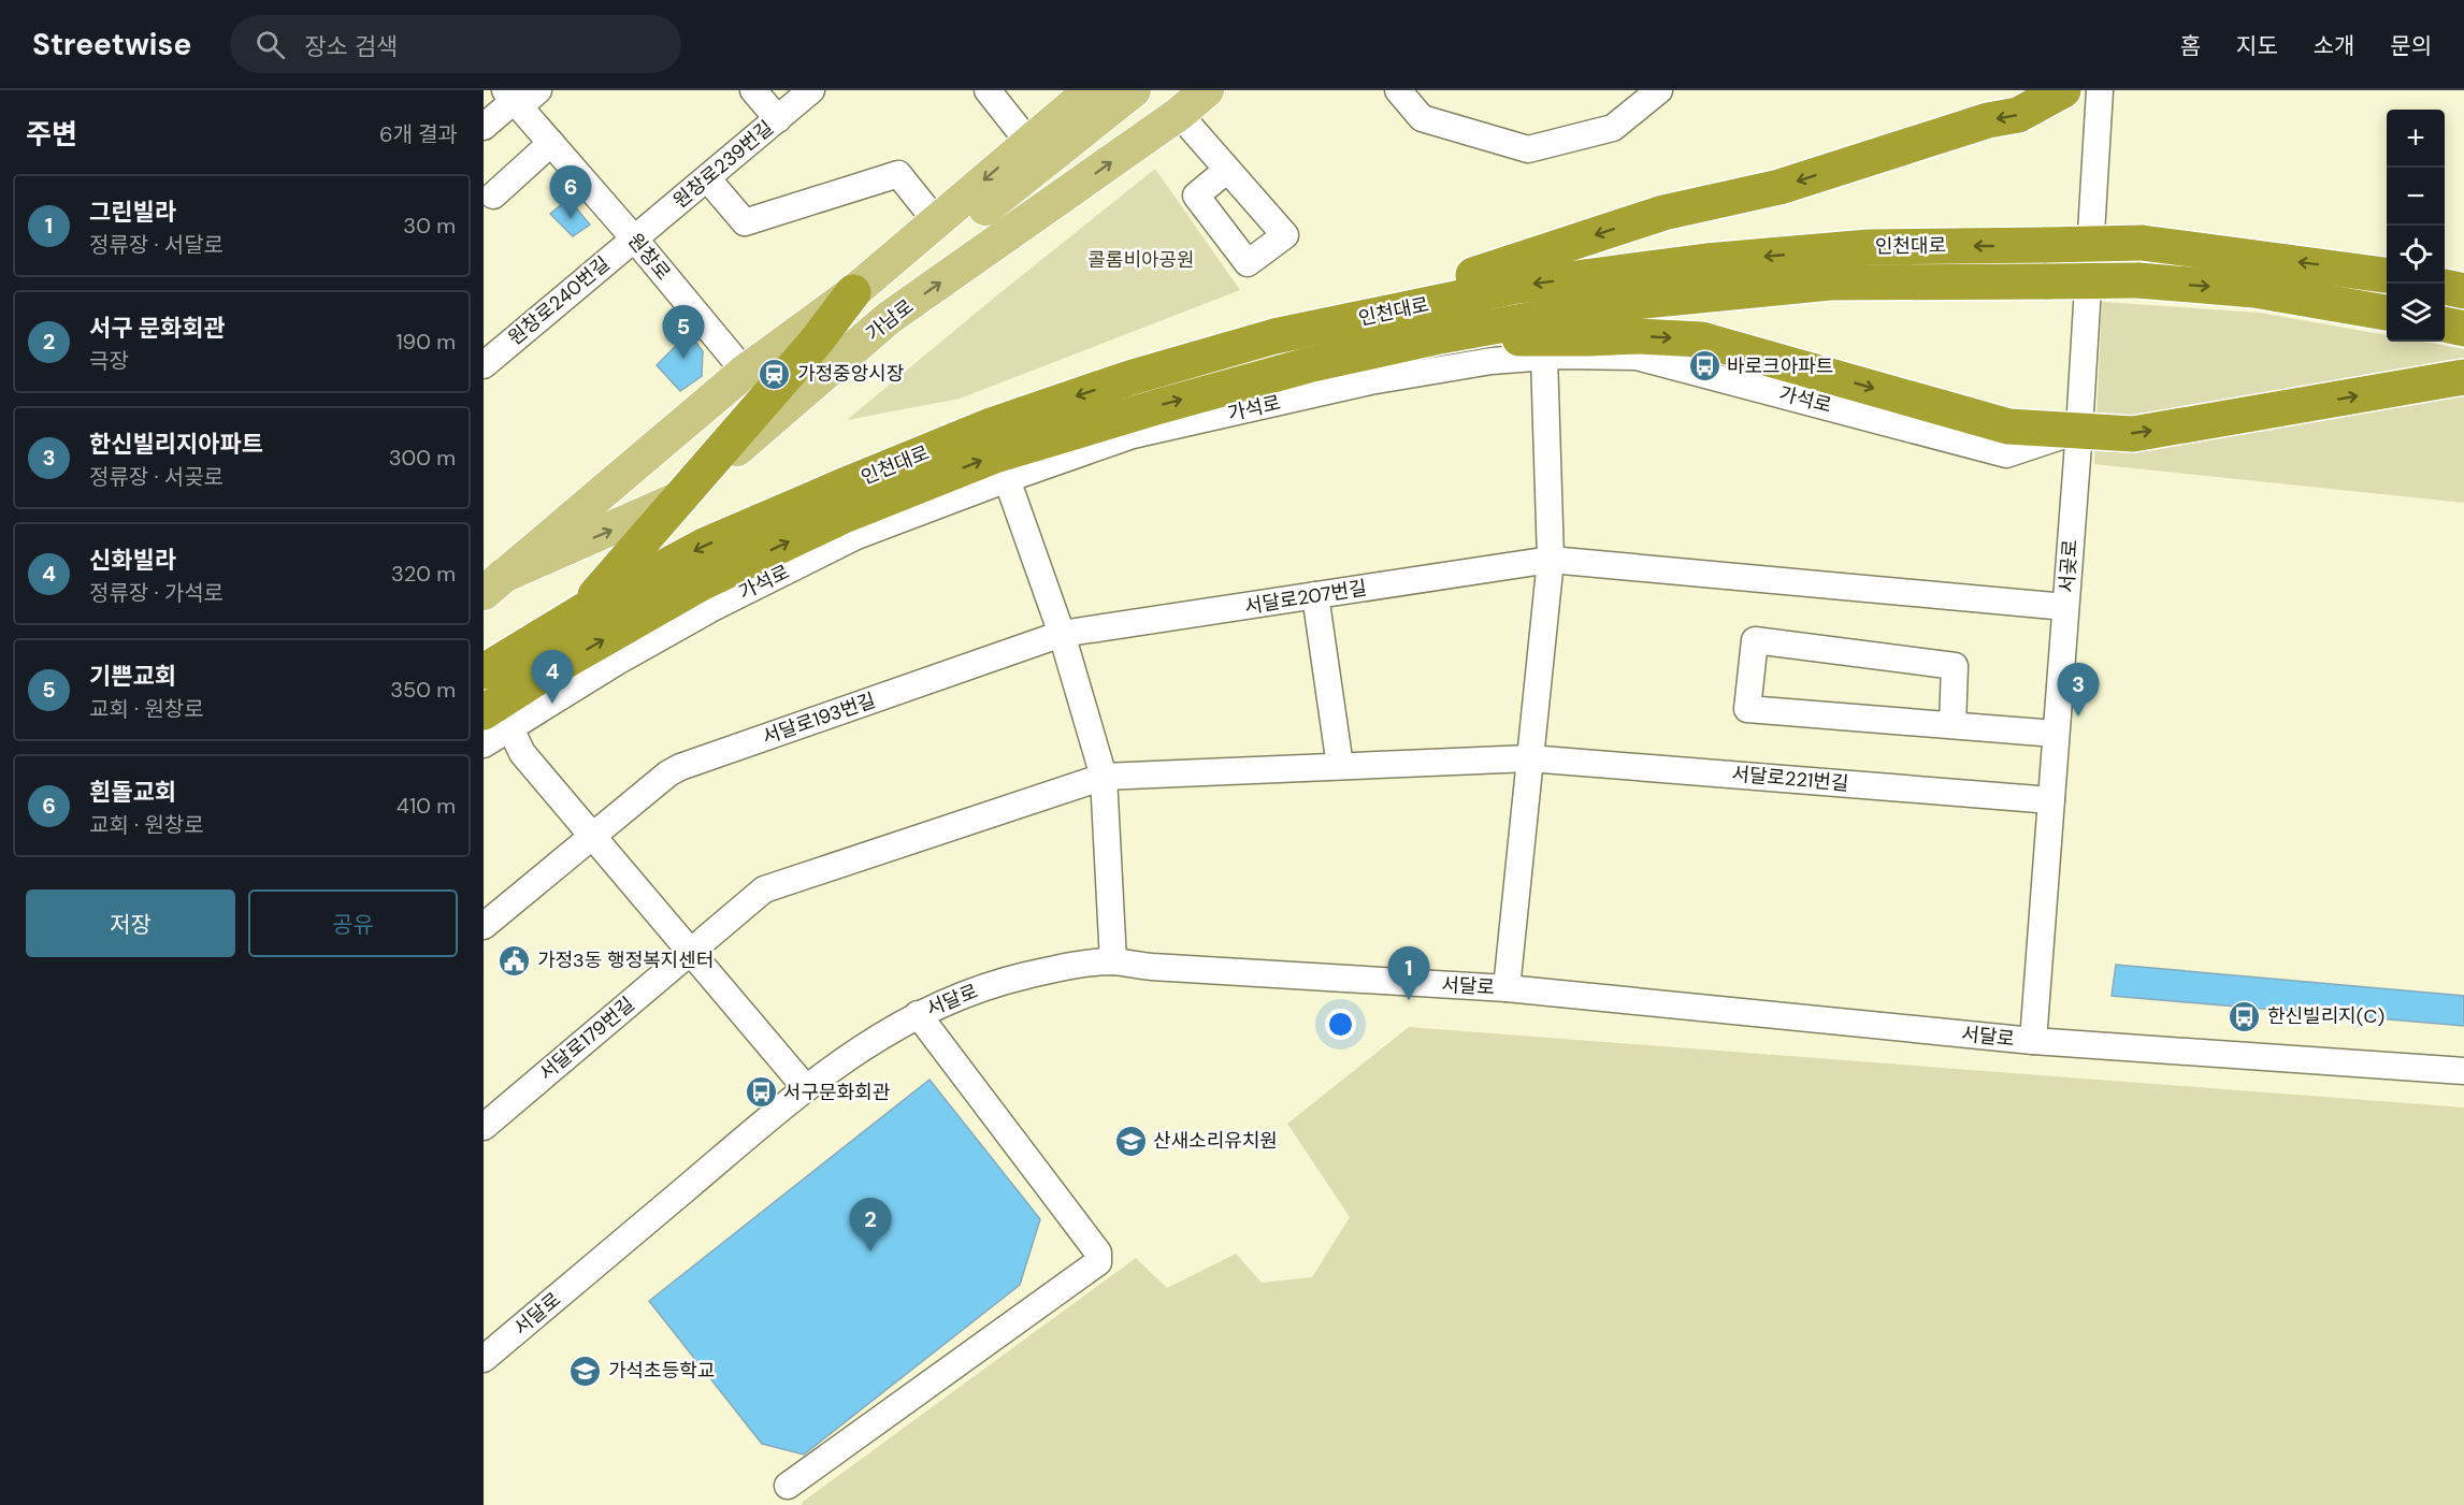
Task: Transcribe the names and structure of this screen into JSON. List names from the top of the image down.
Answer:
{
  "streets": {
    "highway": ["인천대로"],
    "main road": ["가남로"],
    "street": [
      "원창로239번길",
      "원창로",
      "원창로240번길",
      "가석로",
      "서곶로",
      "서달로207번길",
      "서달로193번길",
      "서달로221번길",
      "서달로",
      "서달로179번길"
    ]
  },
  "crossings": [
    ["원창로239번길", "원창로"],
    ["원창로239번길", "원창로240번길"],
    ["인천대로", "가석로"],
    ["원창로", "원창로240번길"],
    ["원창로", "가남로"],
    ["가석로", "서곶로"],
    ["서곶로", "서달로221번길"],
    ["서곶로", "서달로"],
    ["서달로207번길", "서달로193번길"]
  ],
  "parks": ["콜롬비아공원"],
  "places": {
    "bus stop": ["바로크아파트", "한신빌리지(C)", "서구문화회관"],
    "station": ["가정중앙시장"],
    "public building": ["가정3동 행정복지센터"],
    "school or university": ["산새소리유치원", "가석초등학교"]
  },
  "page": {
    "header": "Streetwise",
    "search": "장소 검색",
    "nav": [
      "홈",
      "지도",
      "소개",
      "문의"
    ],
    "heading": ["주변", "6개 결과"],
    "map_buttons": ["+", "−"],
    "pins": [
      "6",
      "5",
      "4",
      "3",
      "1",
      "2"
    ],
    "list": [
      {
        "mark": "1",
        "name": "그린빌라",
        "note": "정류장 · 서달로",
        "value": "30 m"
      },
      {
        "mark": "2",
        "name": "서구 문화회관",
        "note": "극장",
        "value": "190 m"
      },
      {
        "mark": "3",
        "name": "한신빌리지아파트",
        "note": "정류장 · 서곶로",
        "value": "300 m"
      },
      {
        "mark": "4",
        "name": "신화빌라",
        "note": "정류장 · 가석로",
        "value": "320 m"
      },
      {
        "mark": "5",
        "name": "기쁜교회",
        "note": "교회 · 원창로",
        "value": "350 m"
      },
      {
        "mark": "6",
        "name": "흰돌교회",
        "note": "교회 · 원창로",
        "value": "410 m"
      }
    ],
    "buttons": ["저장", "공유"]
  }
}
